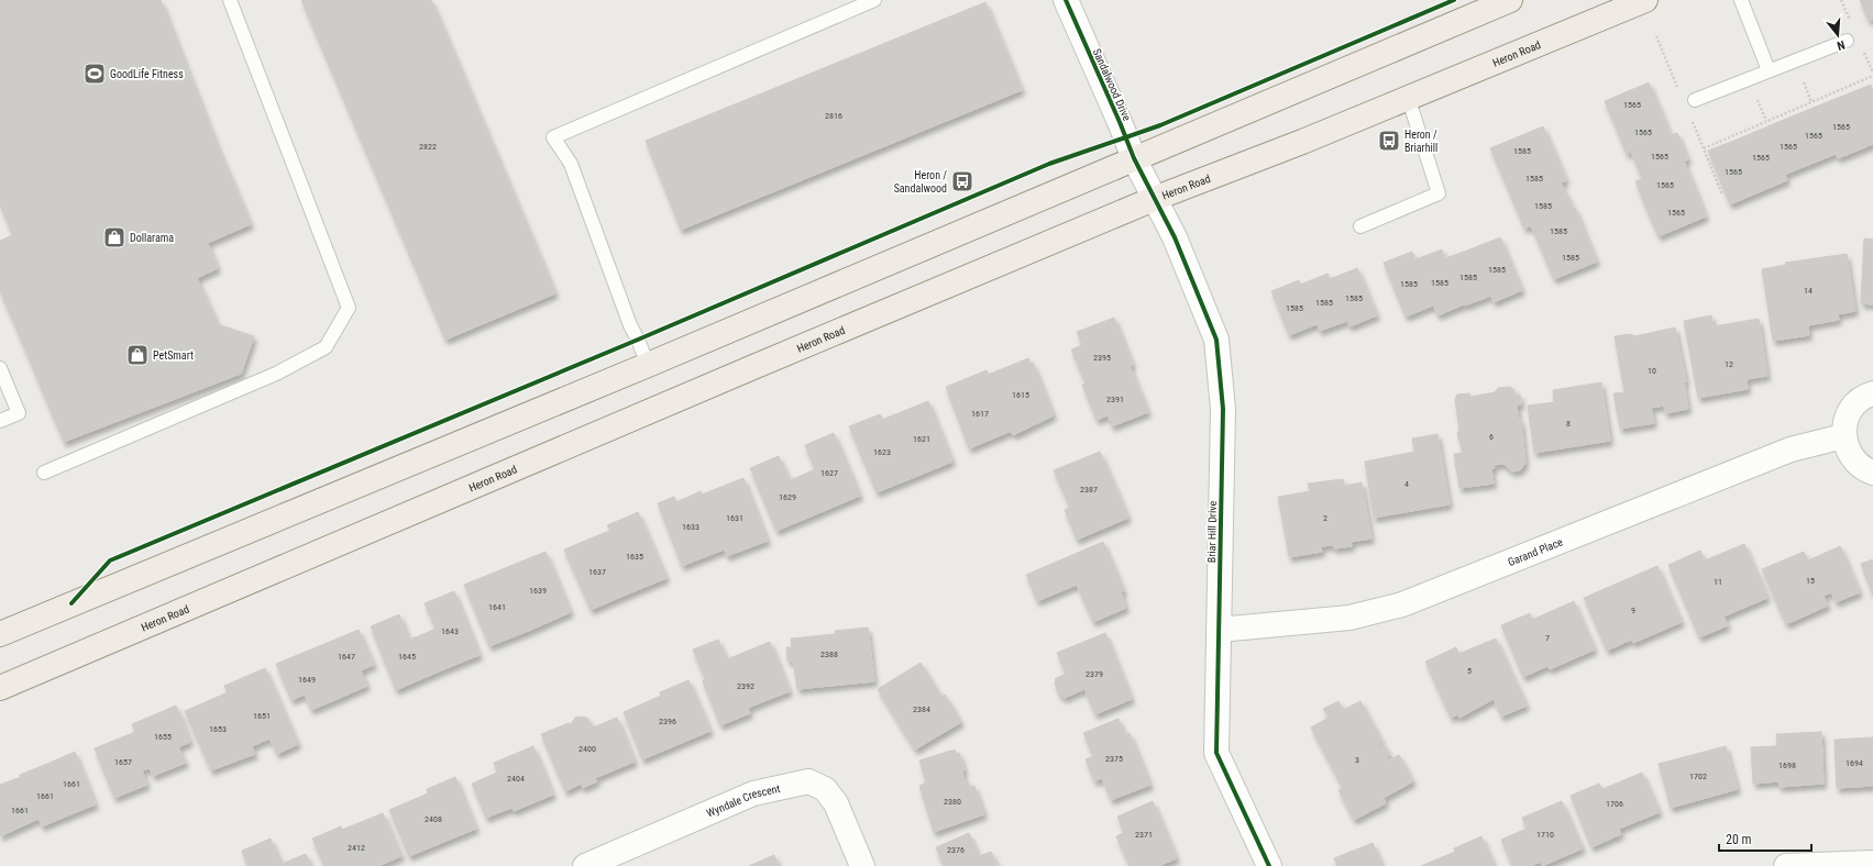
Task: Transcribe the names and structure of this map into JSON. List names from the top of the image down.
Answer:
{
  "streets": {
    "main road": ["Heron Road"],
    "street": [
      "Sandalwood Drive",
      "Briar Hill Drive",
      "Garand Place",
      "Wyndale Crescent"
    ]
  },
  "crossings": [
    ["Heron Road", "Sandalwood Drive"],
    ["Heron Road", "Briar Hill Drive"],
    ["Sandalwood Drive", "Briar Hill Drive"],
    ["Briar Hill Drive", "Garand Place"]
  ],
  "places": {
    "sports": ["GoodLife Fitness"],
    "bus stop": ["Heron / Briarhill", "Heron / Sandalwood"],
    "shop": ["Dollarama", "PetSmart"]
  },
  "house_numbers": [
    "1565",
    "2816",
    "1565",
    "1565",
    "1565",
    "2822",
    "1565",
    "1585",
    "1565",
    "1565",
    "1565",
    "1585",
    "1565",
    "1585",
    "1565",
    "1585",
    "1585",
    "1585",
    "1585",
    "1585",
    "1585",
    "14",
    "1585",
    "1585",
    "1585",
    "2395",
    "12",
    "10",
    "1615",
    "2391",
    "1617",
    "8",
    "6",
    "1621",
    "1623",
    "1627",
    "4",
    "2387",
    "1629",
    "1631",
    "2",
    "1633",
    "1635",
    "1637",
    "15",
    "11",
    "1639",
    "1641",
    "9",
    "1643",
    "7",
    "2388",
    "1647",
    "1645",
    "5",
    "2379",
    "1649",
    "2392",
    "2384",
    "1651",
    "2396",
    "1653",
    "1655",
    "2400",
    "2375",
    "3",
    "1657",
    "1694",
    "1698",
    "1702",
    "2404",
    "1661",
    "1661",
    "2380",
    "1706",
    "1661",
    "2408",
    "2371",
    "1710",
    "2412",
    "2376"
  ],
  "scale_bar": "20 m",
  "north": "bottom"
}
